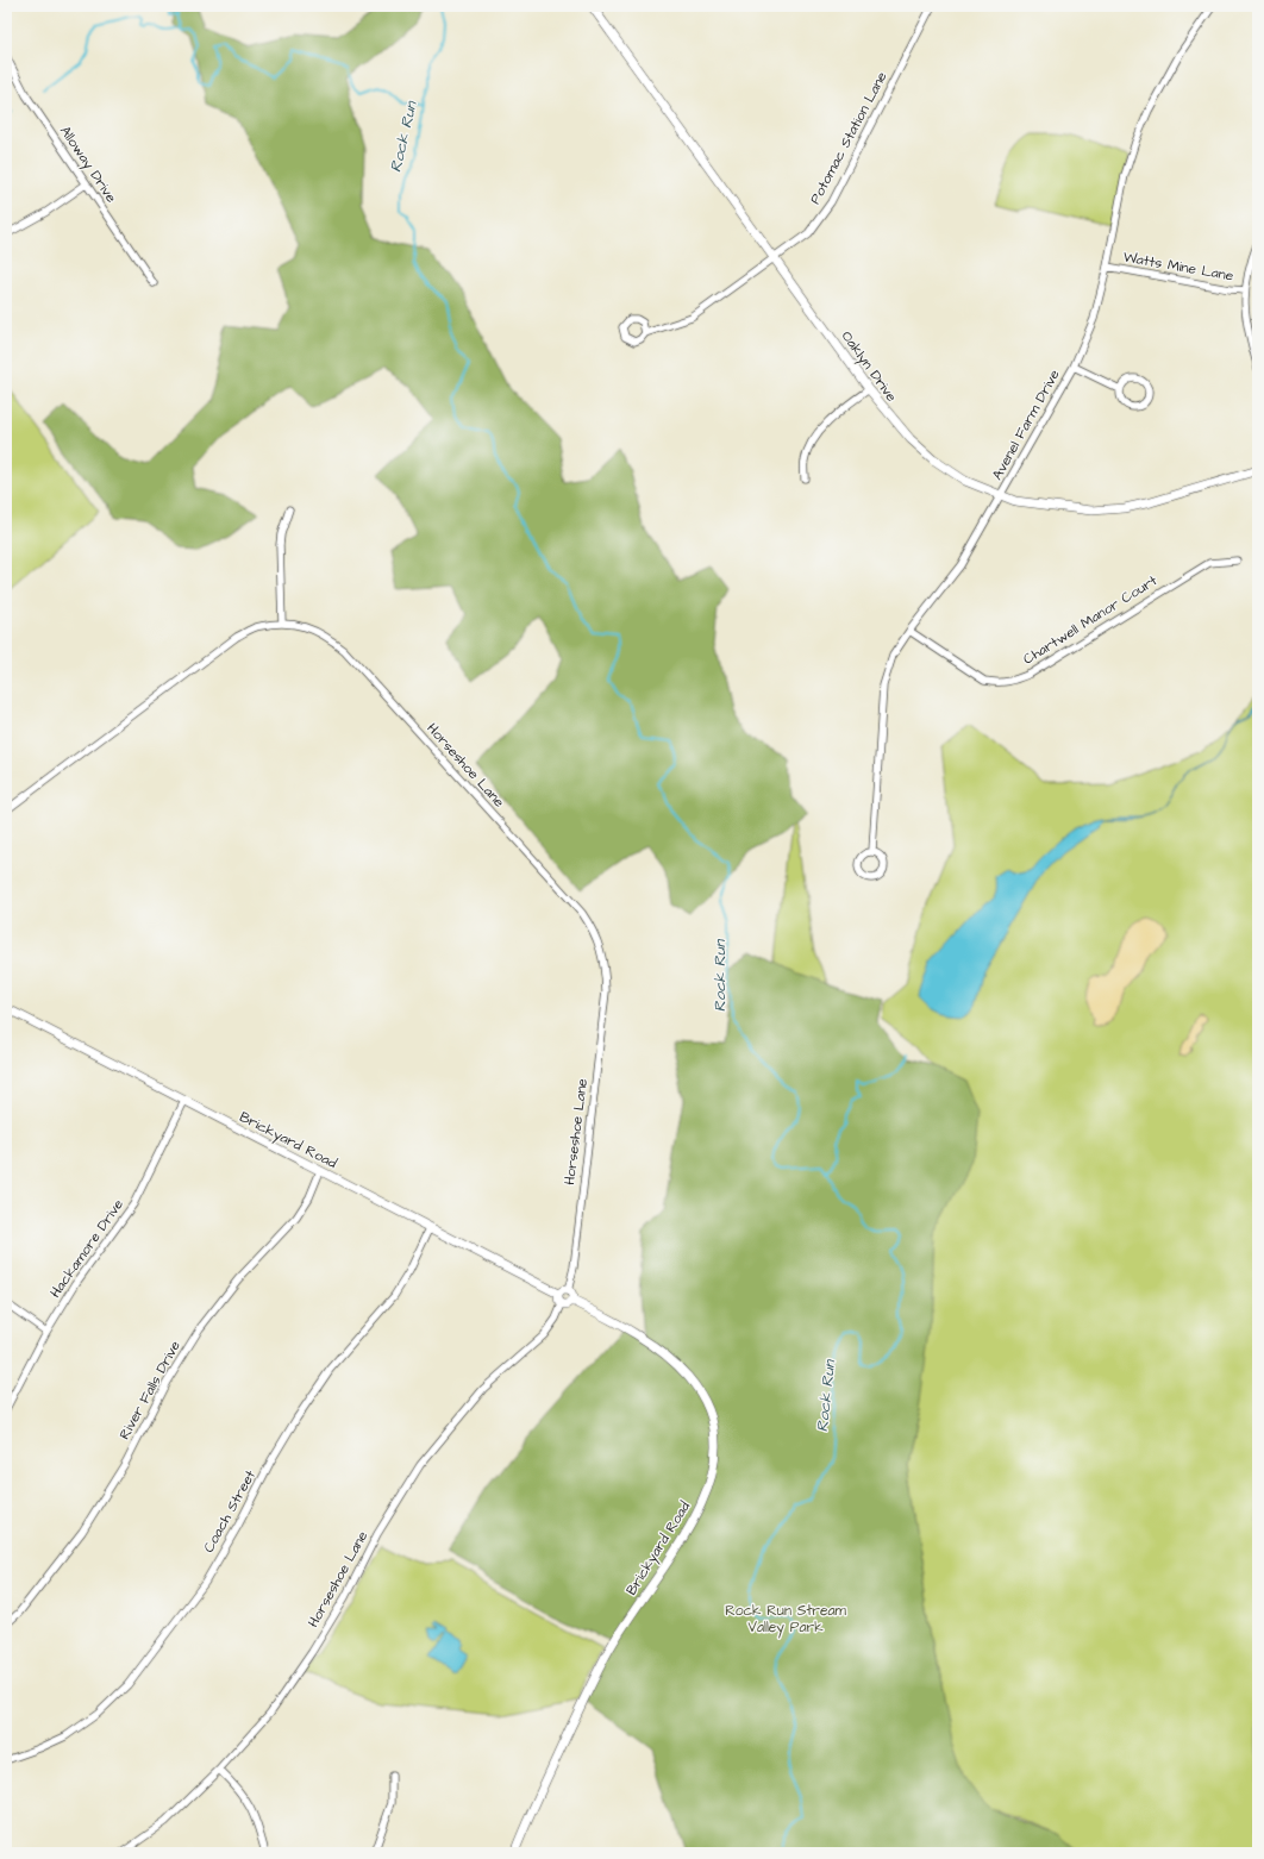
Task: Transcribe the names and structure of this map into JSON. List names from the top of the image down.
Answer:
{
  "streets": {
    "street": [
      "Potomac Station Lane",
      "Alloway Drive",
      "Watts Mine Lane",
      "Oaklyn Drive",
      "Avenel Farm Drive",
      "Chartwell Manor Court",
      "Horseshoe Lane",
      "Brickyard Road",
      "Hackamore Drive",
      "River Falls Drive",
      "Coach Street"
    ]
  },
  "crossings": [
    ["Potomac Station Lane", "Oaklyn Drive"],
    ["Watts Mine Lane", "Avenel Farm Drive"],
    ["Oaklyn Drive", "Avenel Farm Drive"],
    ["Avenel Farm Drive", "Chartwell Manor Court"],
    ["Horseshoe Lane", "Brickyard Road"],
    ["Brickyard Road", "Hackamore Drive"],
    ["Brickyard Road", "River Falls Drive"],
    ["Brickyard Road", "Coach Street"]
  ],
  "water": ["Rock Run"],
  "parks": ["Rock Run Stream Valley Park"]
}
